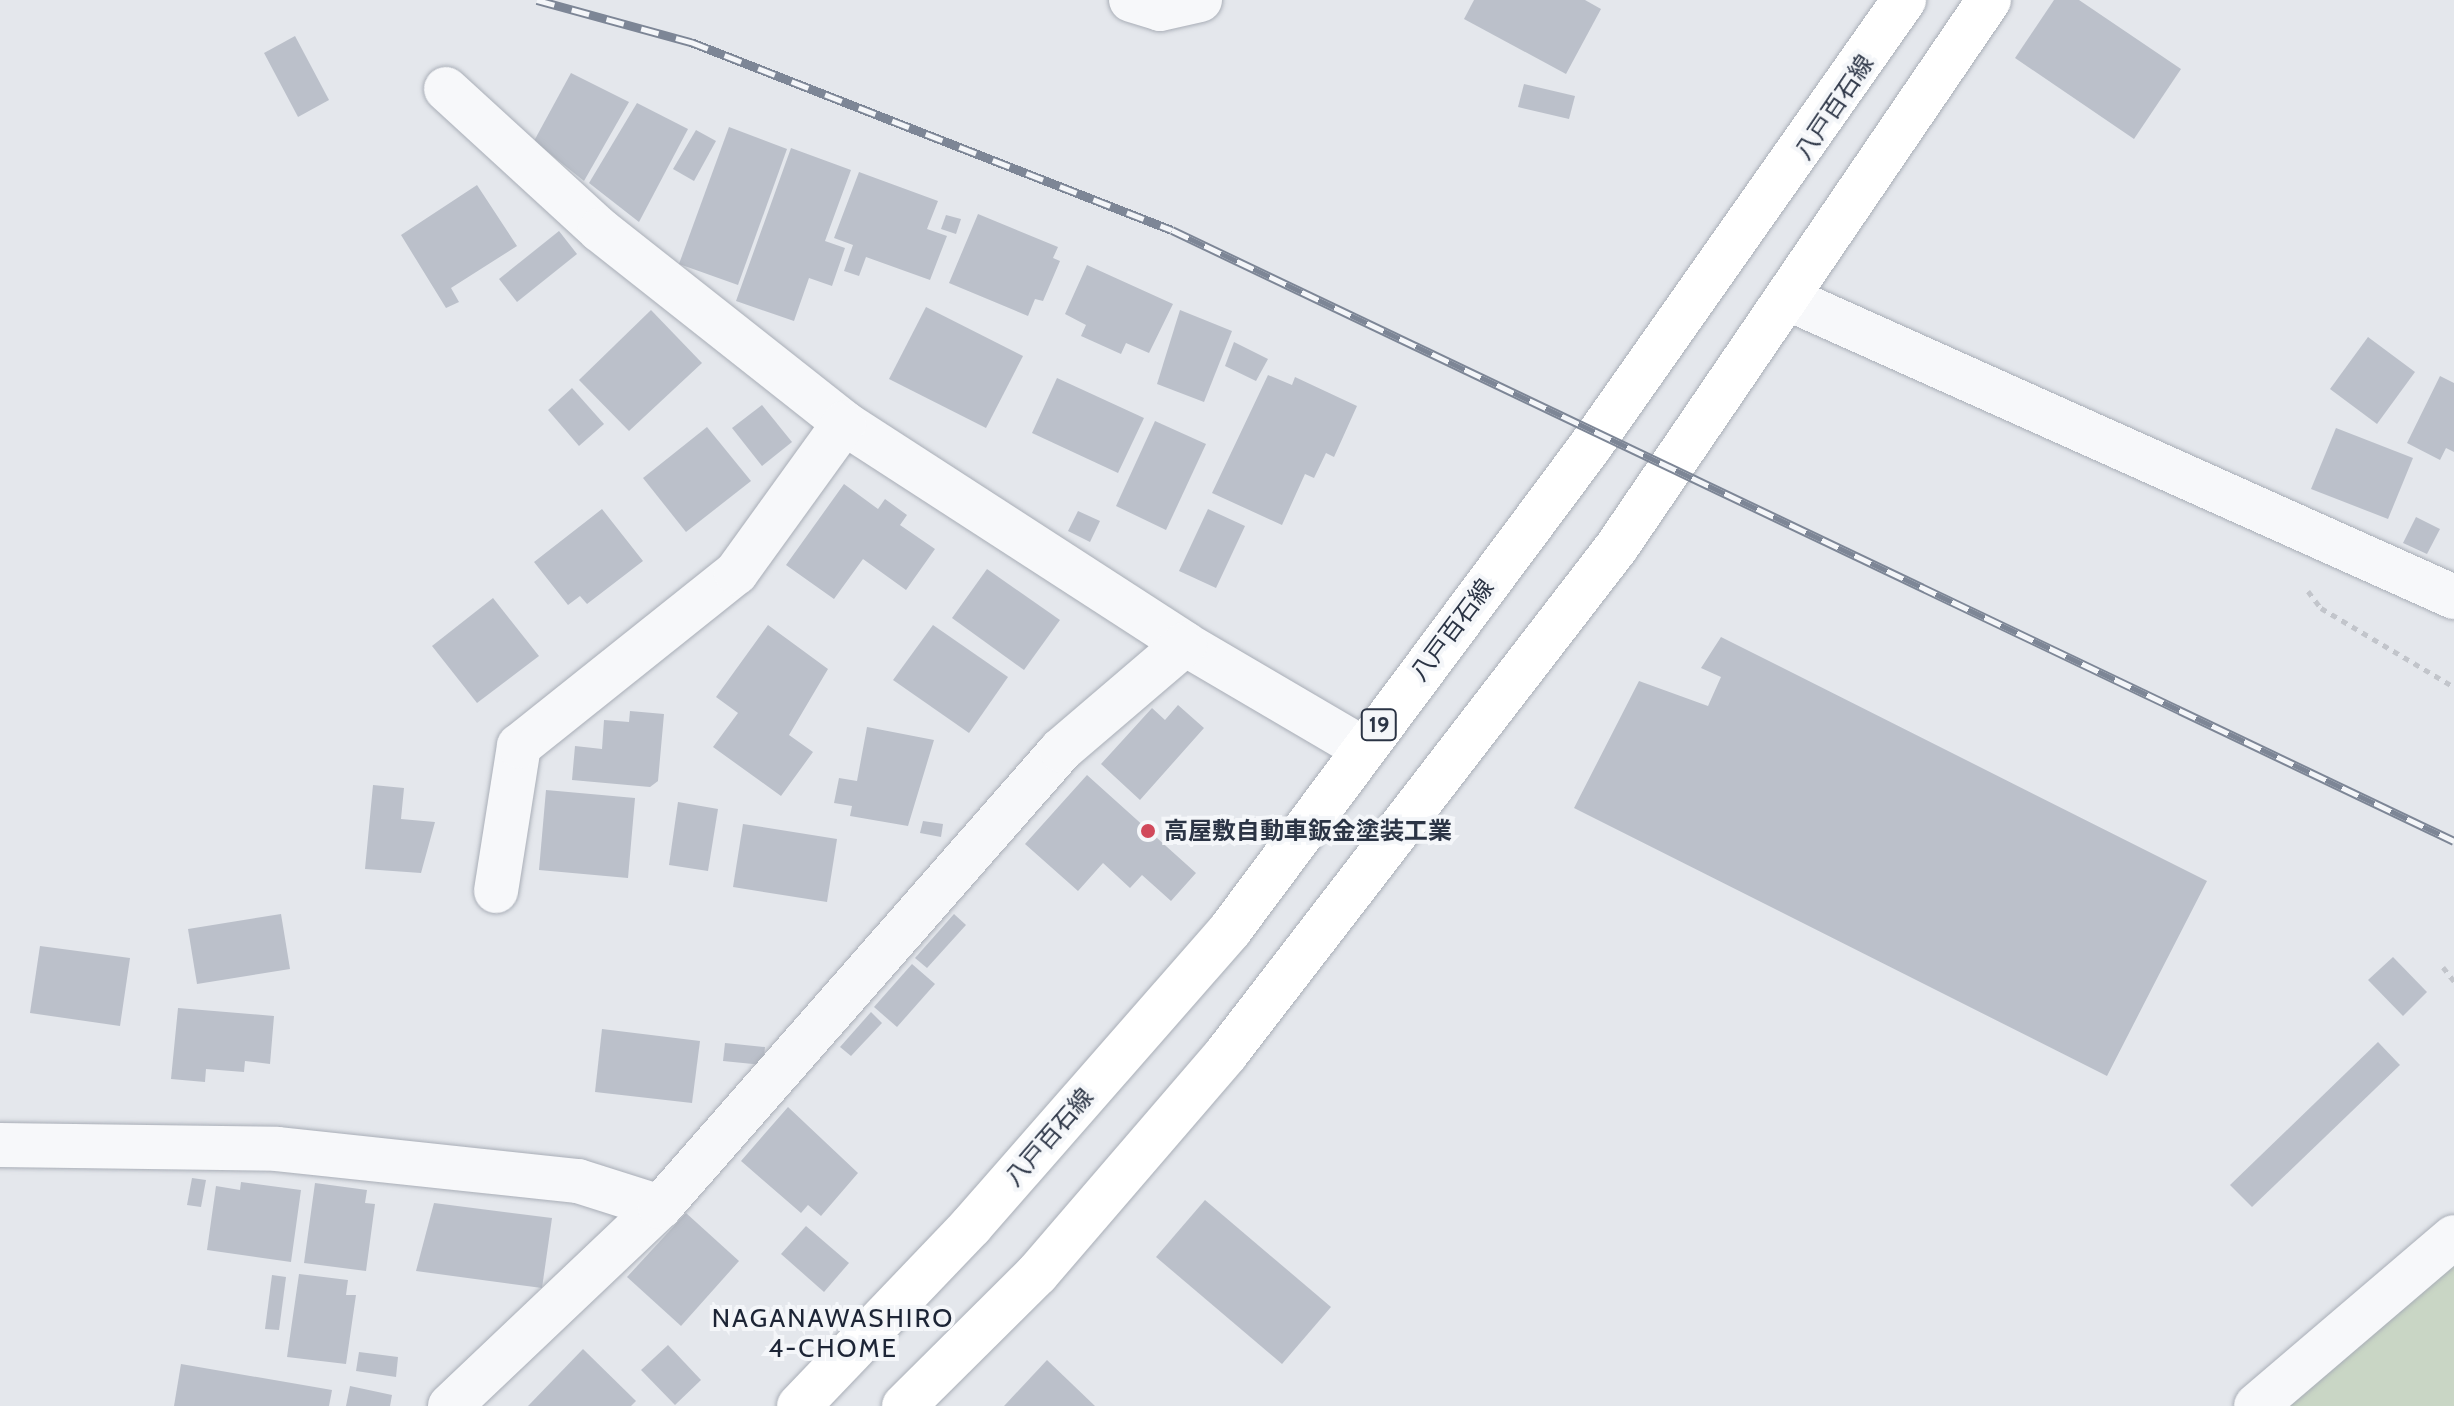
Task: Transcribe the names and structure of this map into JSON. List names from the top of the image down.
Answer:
{
  "streets": {
    "main road": ["八戸百石線", "19"]
  },
  "districts": ["NAGANAWASHIRO 4-CHOME"],
  "places": ["高屋敷自動車鈑金塗装工業"]
}
